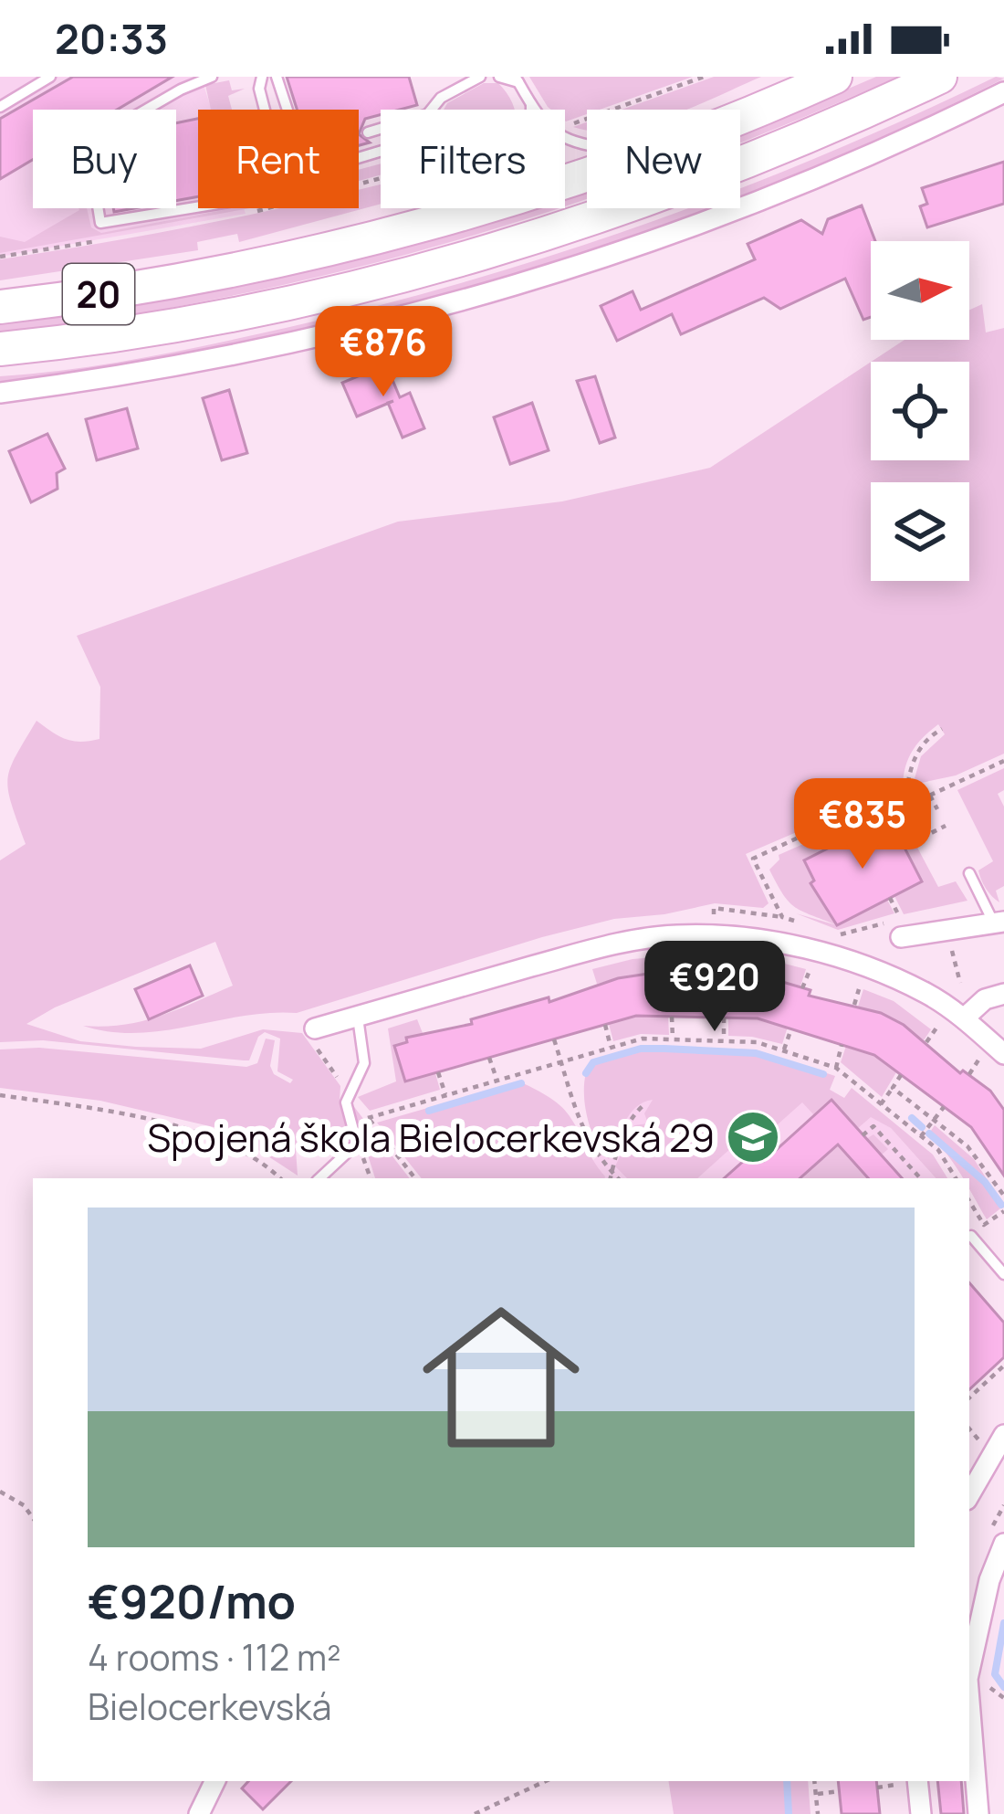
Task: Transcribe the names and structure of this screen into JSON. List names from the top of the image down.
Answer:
{
  "streets": {
    "highway": ["20"]
  },
  "places": {
    "school or university": ["Spojená škola Bielocerkevská 29"]
  },
  "north": "right",
  "page": {
    "status": "20:33",
    "chip": [
      "Buy",
      "Rent",
      "Filters",
      "New"
    ],
    "price": ["€876", "€835", "€920"],
    "list": [
      {
        "name": "€920/mo",
        "note": "4 rooms · 112 m² · Bielocerkevská"
      }
    ]
  }
}
